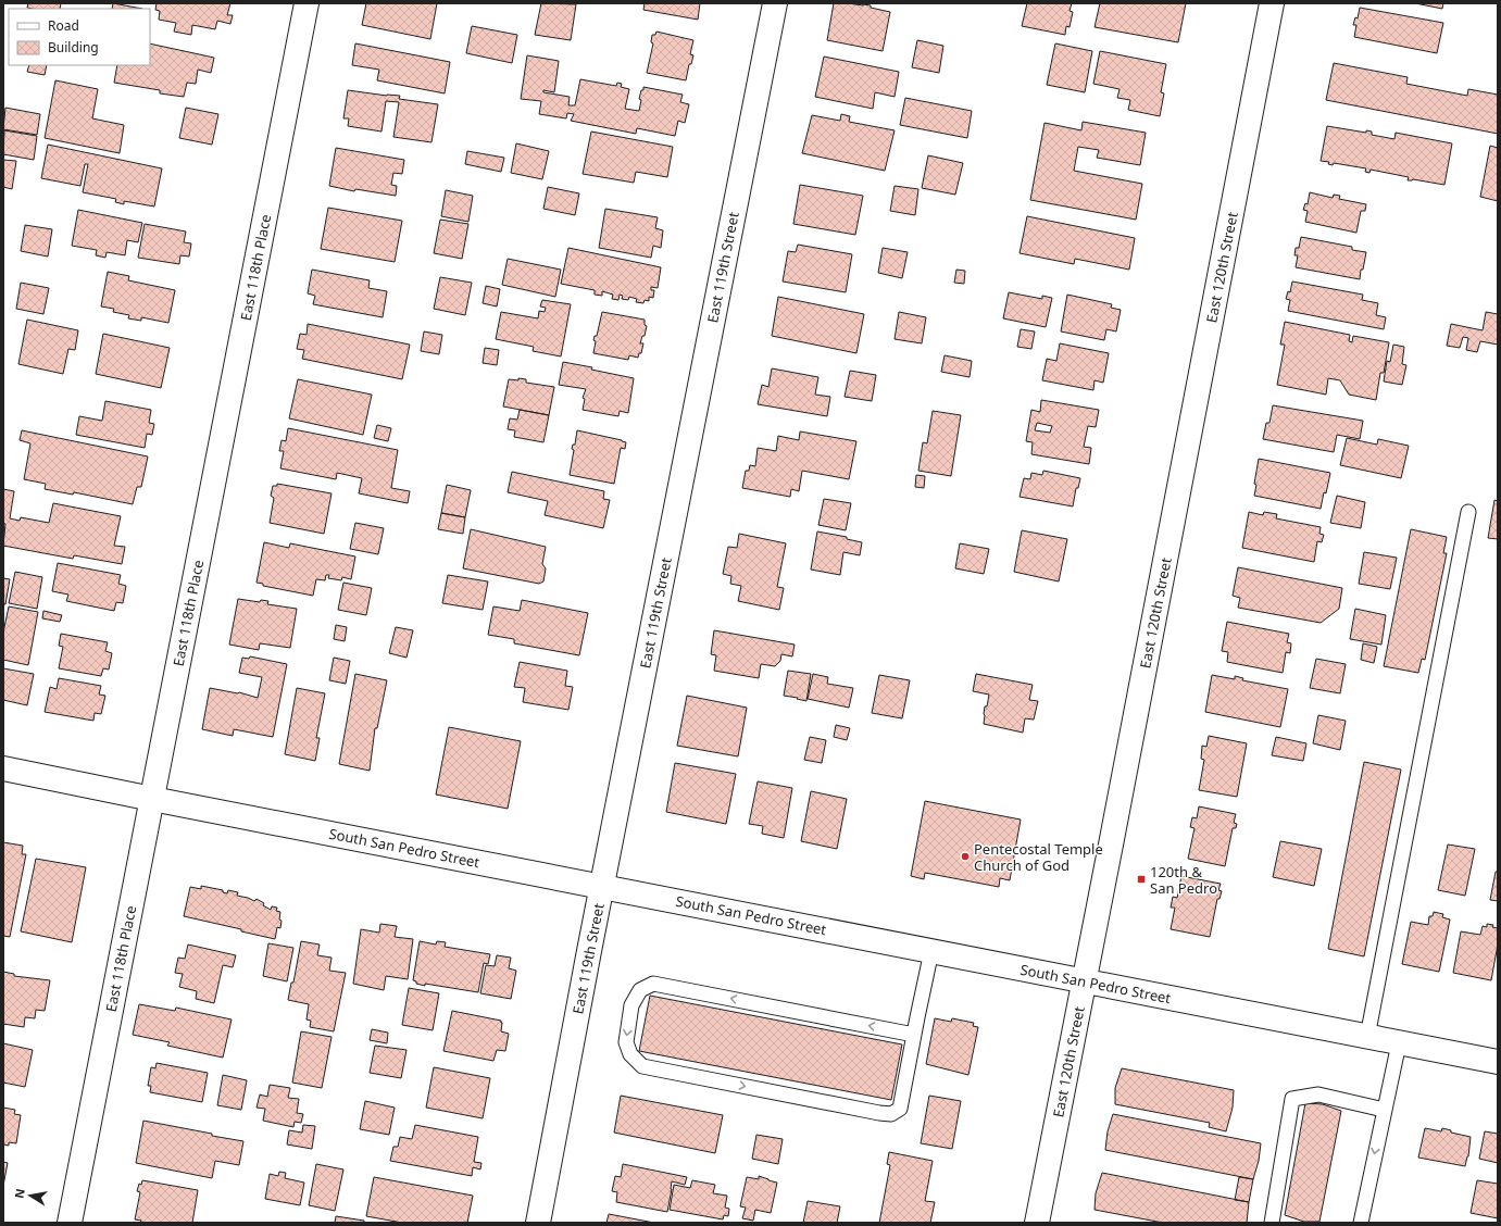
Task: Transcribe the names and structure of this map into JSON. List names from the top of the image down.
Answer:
{
  "streets": {
    "street": [
      "East 118th Place",
      "East 119th Street",
      "East 120th Street",
      "South San Pedro Street"
    ]
  },
  "crossings": [
    ["East 118th Place", "South San Pedro Street"],
    ["East 119th Street", "South San Pedro Street"],
    ["East 120th Street", "South San Pedro Street"]
  ],
  "places": {
    "other": ["Pentecostal Temple Church of God"],
    "transit": ["120th & San Pedro"]
  },
  "legend": ["Road", "Building"],
  "north": "left"
}
